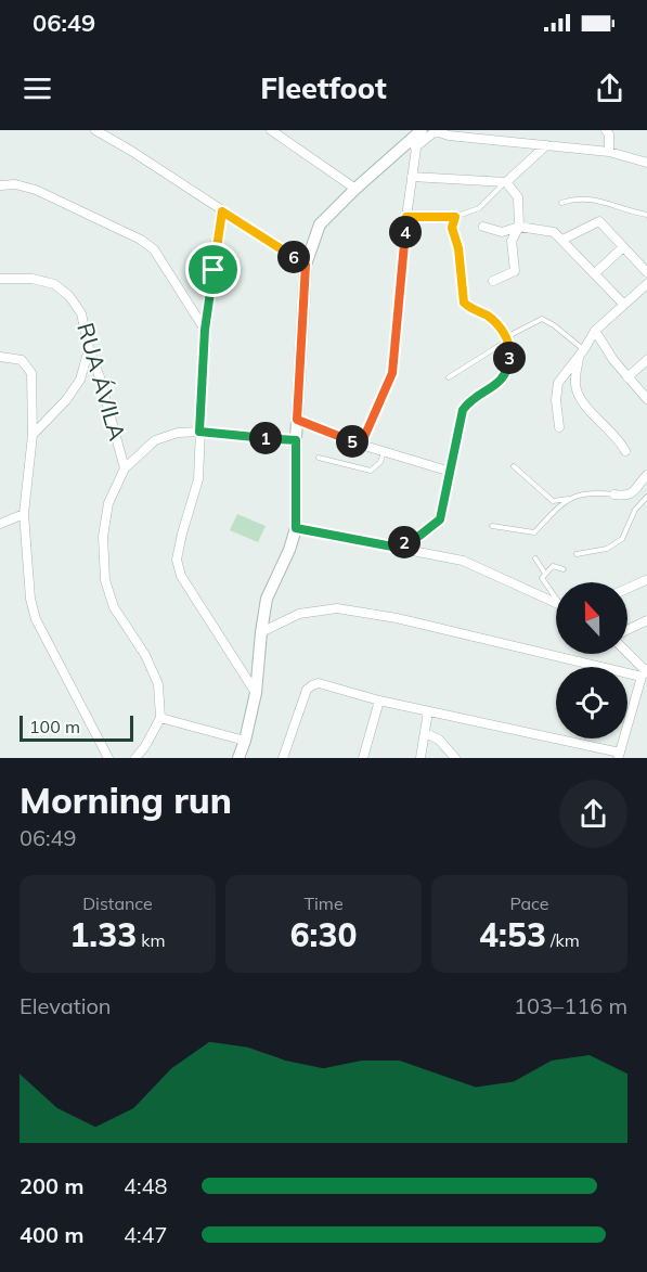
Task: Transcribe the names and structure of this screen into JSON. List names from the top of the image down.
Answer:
{
  "streets": {
    "street": ["RUA ÁVILA"]
  },
  "scale_bar": "100 m",
  "north": "top",
  "page": {
    "status": "06:49",
    "header": "Fleetfoot",
    "pins": [
      "4",
      "6",
      "3",
      "1",
      "5",
      "2"
    ],
    "scale": "100 m",
    "heading": ["Morning run", "06:49"],
    "stats": [
      ["Distance", "1.33 km"],
      ["Time", "6:30"],
      ["Pace", "4:53 /km"]
    ],
    "chart": ["Elevation", "103–116 m"],
    "list": [
      {
        "name": "200 m",
        "note": "4:48"
      },
      {
        "name": "400 m",
        "note": "4:47"
      }
    ]
  }
}
